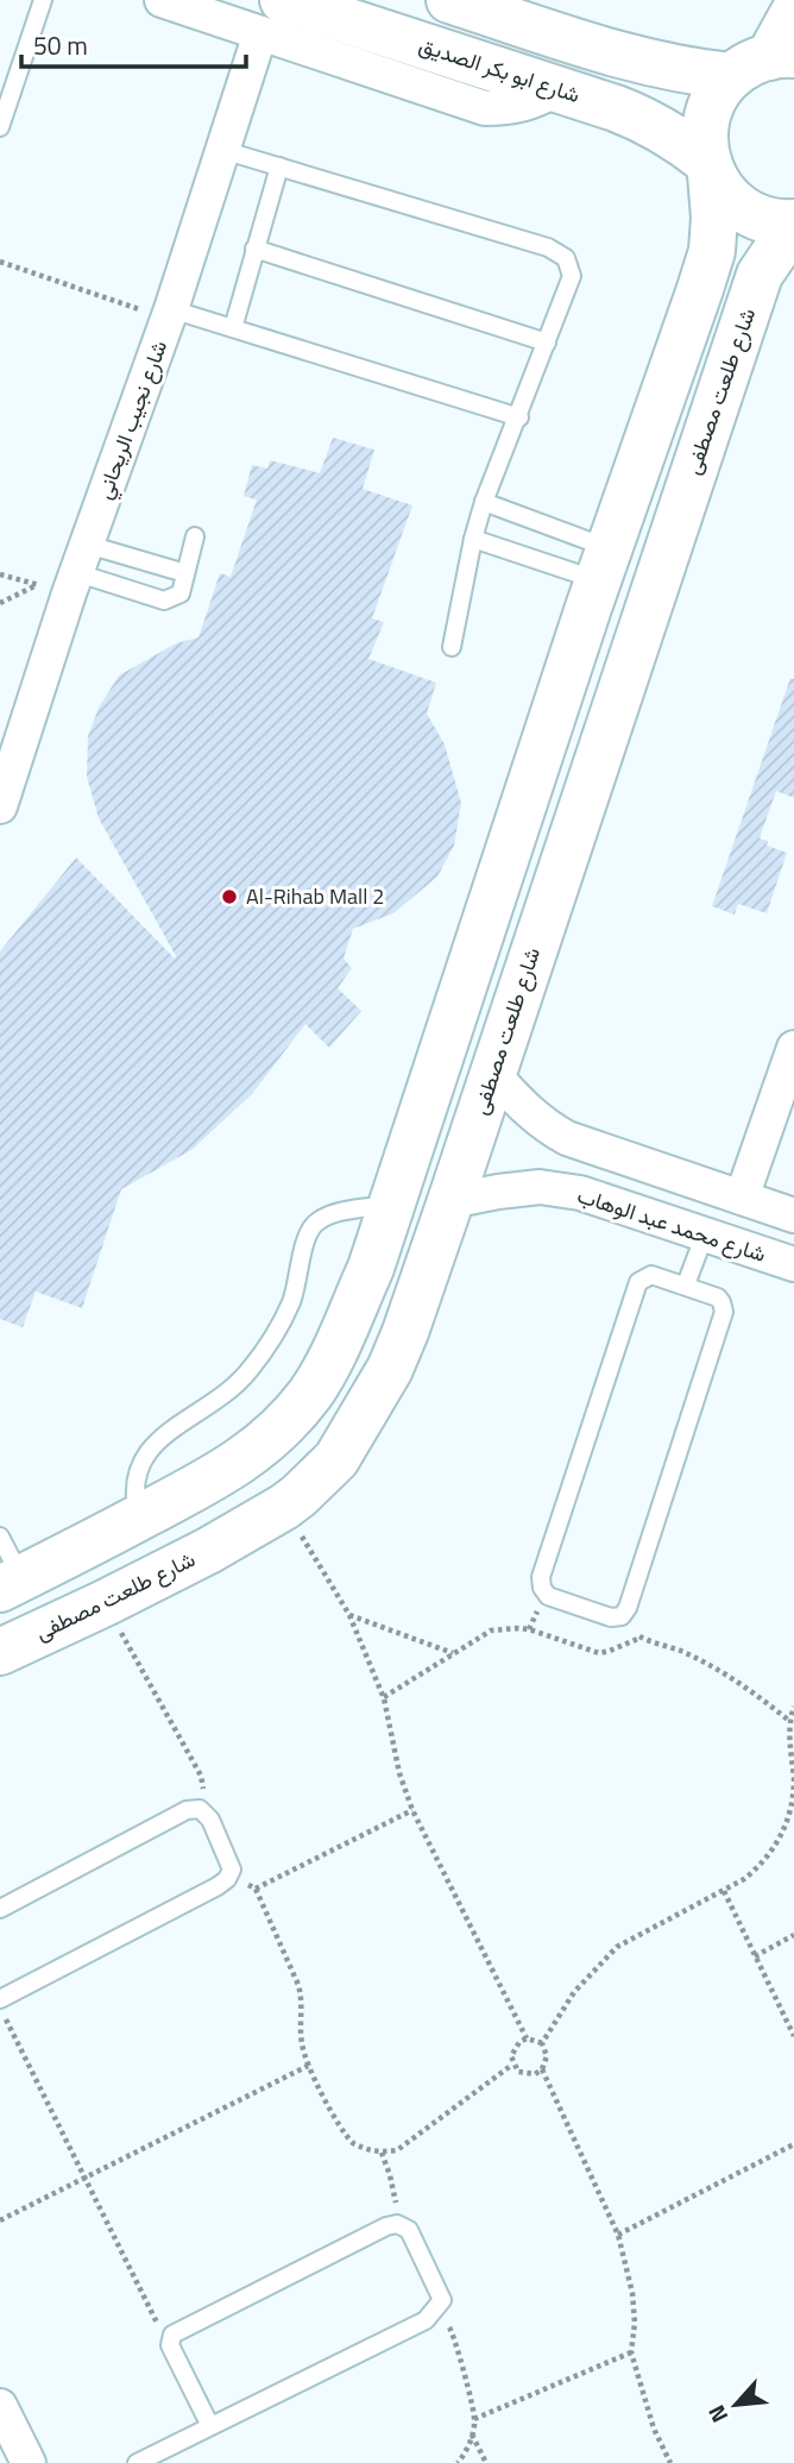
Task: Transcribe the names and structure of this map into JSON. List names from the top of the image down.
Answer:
{
  "streets": {
    "street": [
      "شارع ابو بكر الصديق",
      "شارع طلعت مصطفى",
      "شارع نجيب الريحاني",
      "شارع محمد عبد الوهاب"
    ]
  },
  "crossings": [
    ["شارع ابو بكر الصديق", "شارع نجيب الريحاني"],
    ["شارع طلعت مصطفى", "شارع محمد عبد الوهاب"]
  ],
  "places": ["Al-Rihab Mall 2"],
  "scale_bar": "50 m",
  "north": "bottom left"
}
